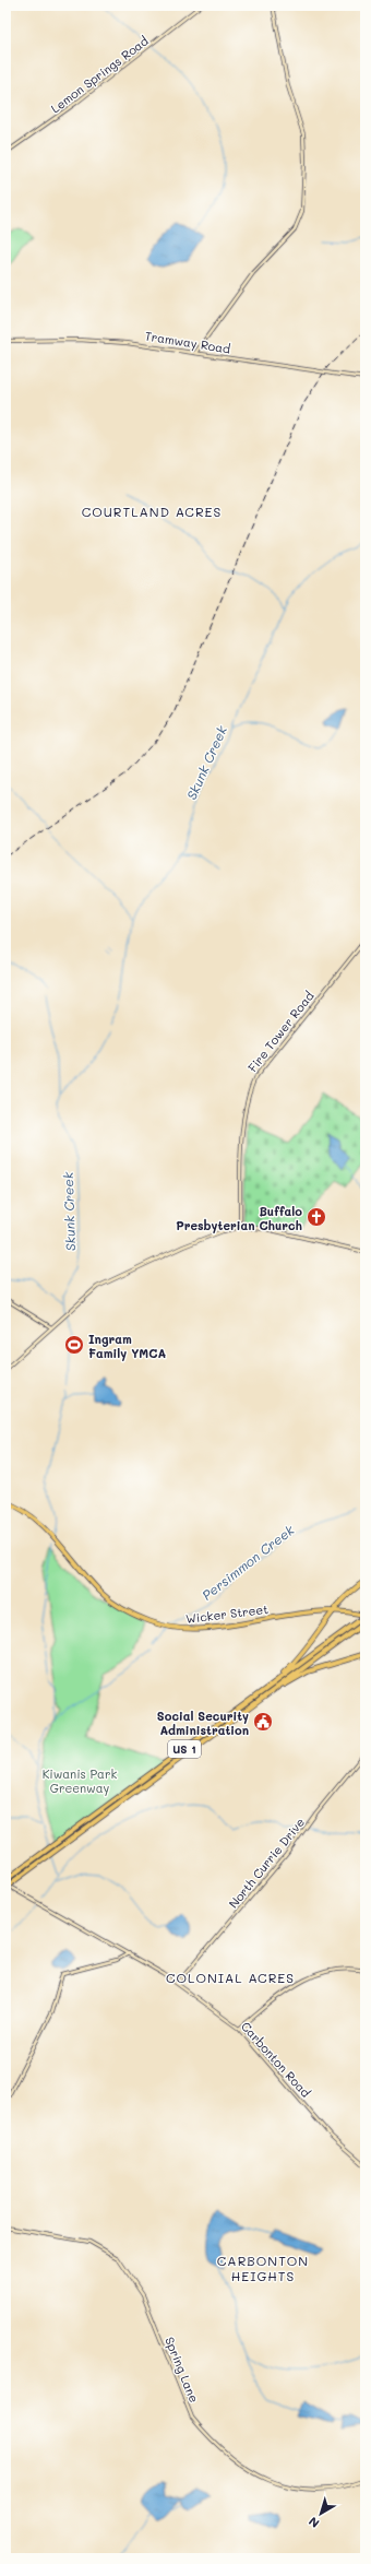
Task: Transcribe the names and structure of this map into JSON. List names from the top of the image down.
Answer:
{
  "streets": {
    "highway": ["US 1"],
    "main road": ["Wicker Street"],
    "street": [
      "Lemon Springs Road",
      "Tramway Road",
      "Fire Tower Road",
      "North Currie Drive",
      "Carbonton Road",
      "Spring Lane"
    ]
  },
  "crossings": [
    ["Wicker Street", "US 1"],
    ["US 1", "Carbonton Road"],
    ["North Currie Drive", "Carbonton Road"]
  ],
  "districts": ["COURTLAND ACRES", "COLONIAL ACRES", "CARBONTON HEIGHTS"],
  "water": ["Skunk Creek", "Persimmon Creek"],
  "parks": ["Kiwanis Park Greenway"],
  "places": {
    "church": ["Buffalo Presbyterian Church"],
    "sports": ["Ingram Family YMCA"],
    "public building": ["Social Security Administration"]
  },
  "north": "bottom left"
}
